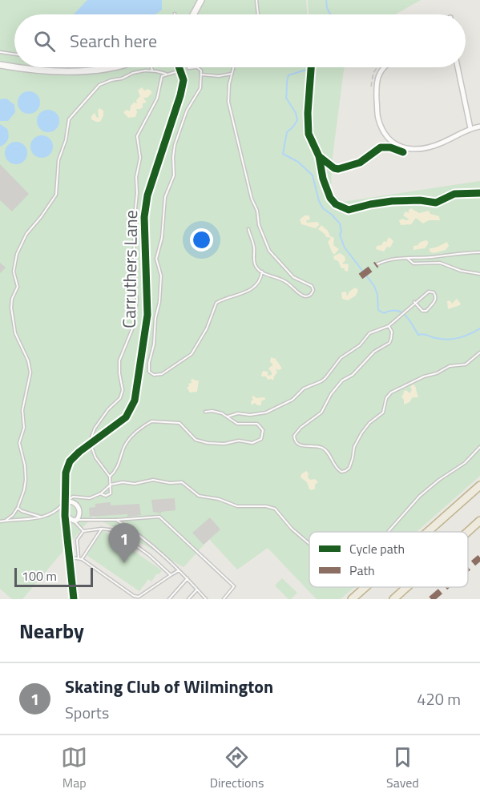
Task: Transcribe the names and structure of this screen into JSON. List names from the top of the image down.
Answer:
{
  "streets": {
    "street": ["Carruthers Lane"]
  },
  "legend": ["Cycle path", "Path"],
  "scale_bar": "100 m",
  "page": {
    "search": "Search here",
    "pins": "1",
    "scale": "100 m",
    "heading": "Nearby",
    "list": [
      {
        "mark": "1",
        "name": "Skating Club of Wilmington",
        "note": "Sports",
        "value": "420 m"
      }
    ],
    "nav": ["Map", "Directions", "Saved"]
  }
}
